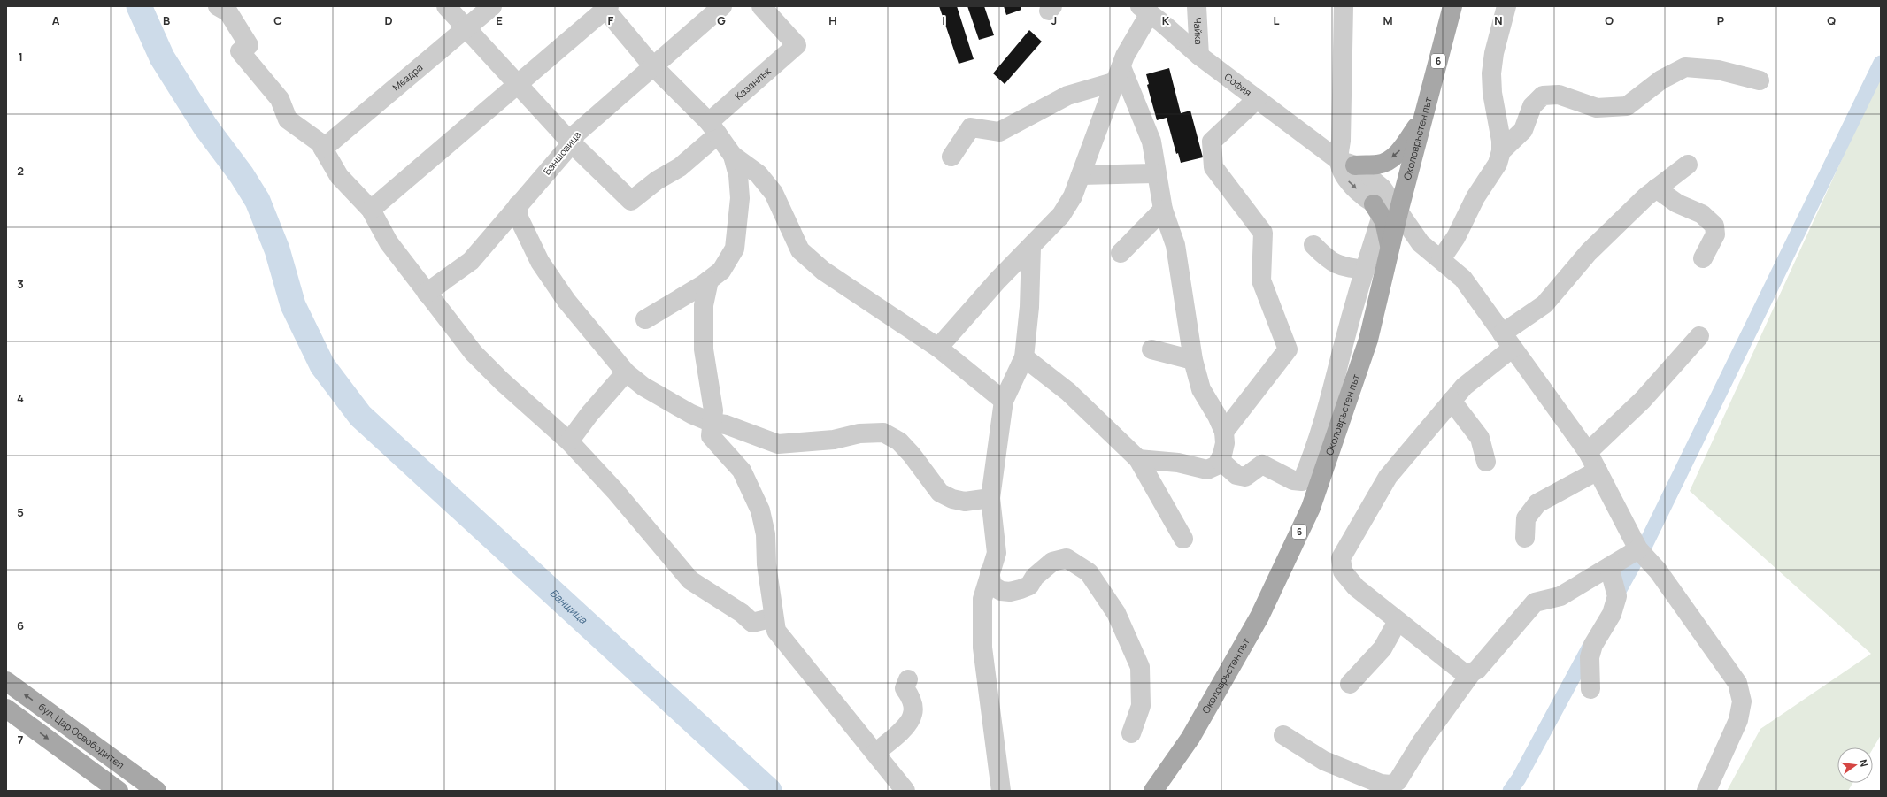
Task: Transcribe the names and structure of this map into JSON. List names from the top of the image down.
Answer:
{
  "streets": {
    "main road": ["6", "Околовръстен път", "бул. Цар Освободител"],
    "street": [
      "Чайка",
      "Мездра",
      "Казанлък",
      "София",
      "Банщовица"
    ]
  },
  "crossings": [
    ["Чайка", "София"],
    ["Казанлък", "Банщовица"],
    ["София", "Околовръстен път"]
  ],
  "water": ["Банщица"],
  "north": "right",
  "grid": {
    "columns": [
      "A",
      "B",
      "C",
      "D",
      "E",
      "F",
      "G",
      "H",
      "I",
      "J",
      "K",
      "L",
      "M",
      "N",
      "O",
      "P",
      "Q"
    ],
    "rows": [
      "1",
      "2",
      "3",
      "4",
      "5",
      "6",
      "7"
    ]
  }
}
